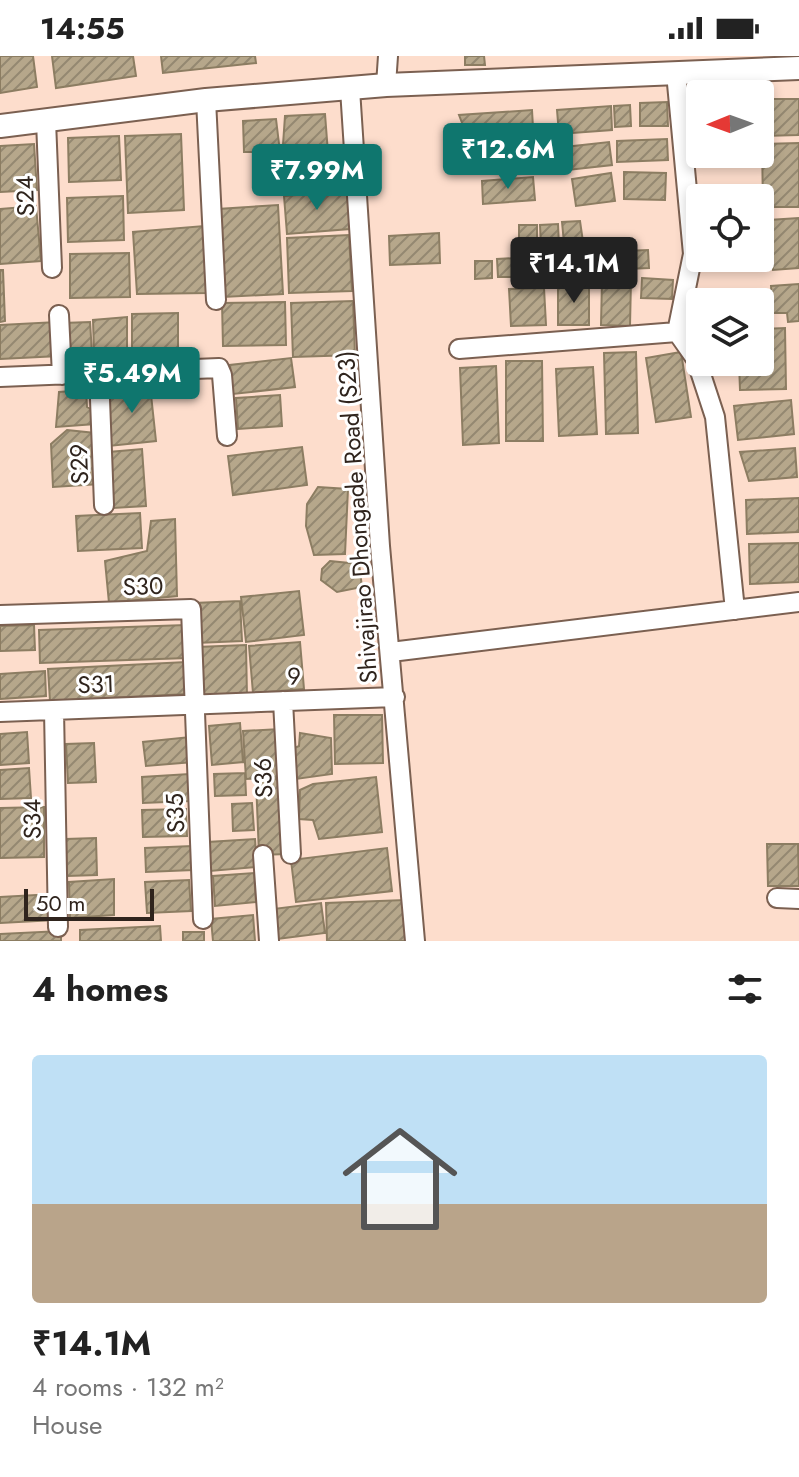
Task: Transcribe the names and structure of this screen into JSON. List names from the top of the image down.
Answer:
{
  "streets": {
    "street": [
      "S24",
      "S29",
      "Shivajirao Dhongade Road (S23)",
      "S30",
      "9",
      "S31",
      "S36",
      "S35",
      "S34"
    ]
  },
  "crossings": [
    ["Shivajirao Dhongade Road (S23)", "9"],
    ["S30", "9"],
    ["S30", "S31"],
    ["S30", "S35"],
    ["9", "S31"],
    ["9", "S36"],
    ["9", "S35"],
    ["S31", "S35"],
    ["S31", "S34"]
  ],
  "scale_bar": "50 m",
  "north": "left",
  "page": {
    "status": "14:55",
    "price": [
      "₹12.6M",
      "₹7.99M",
      "₹14.1M",
      "₹5.49M"
    ],
    "scale": "50 m",
    "heading": "4 homes",
    "list": [
      {
        "name": "₹14.1M",
        "note": "4 rooms · 132 m² · House"
      }
    ]
  }
}
